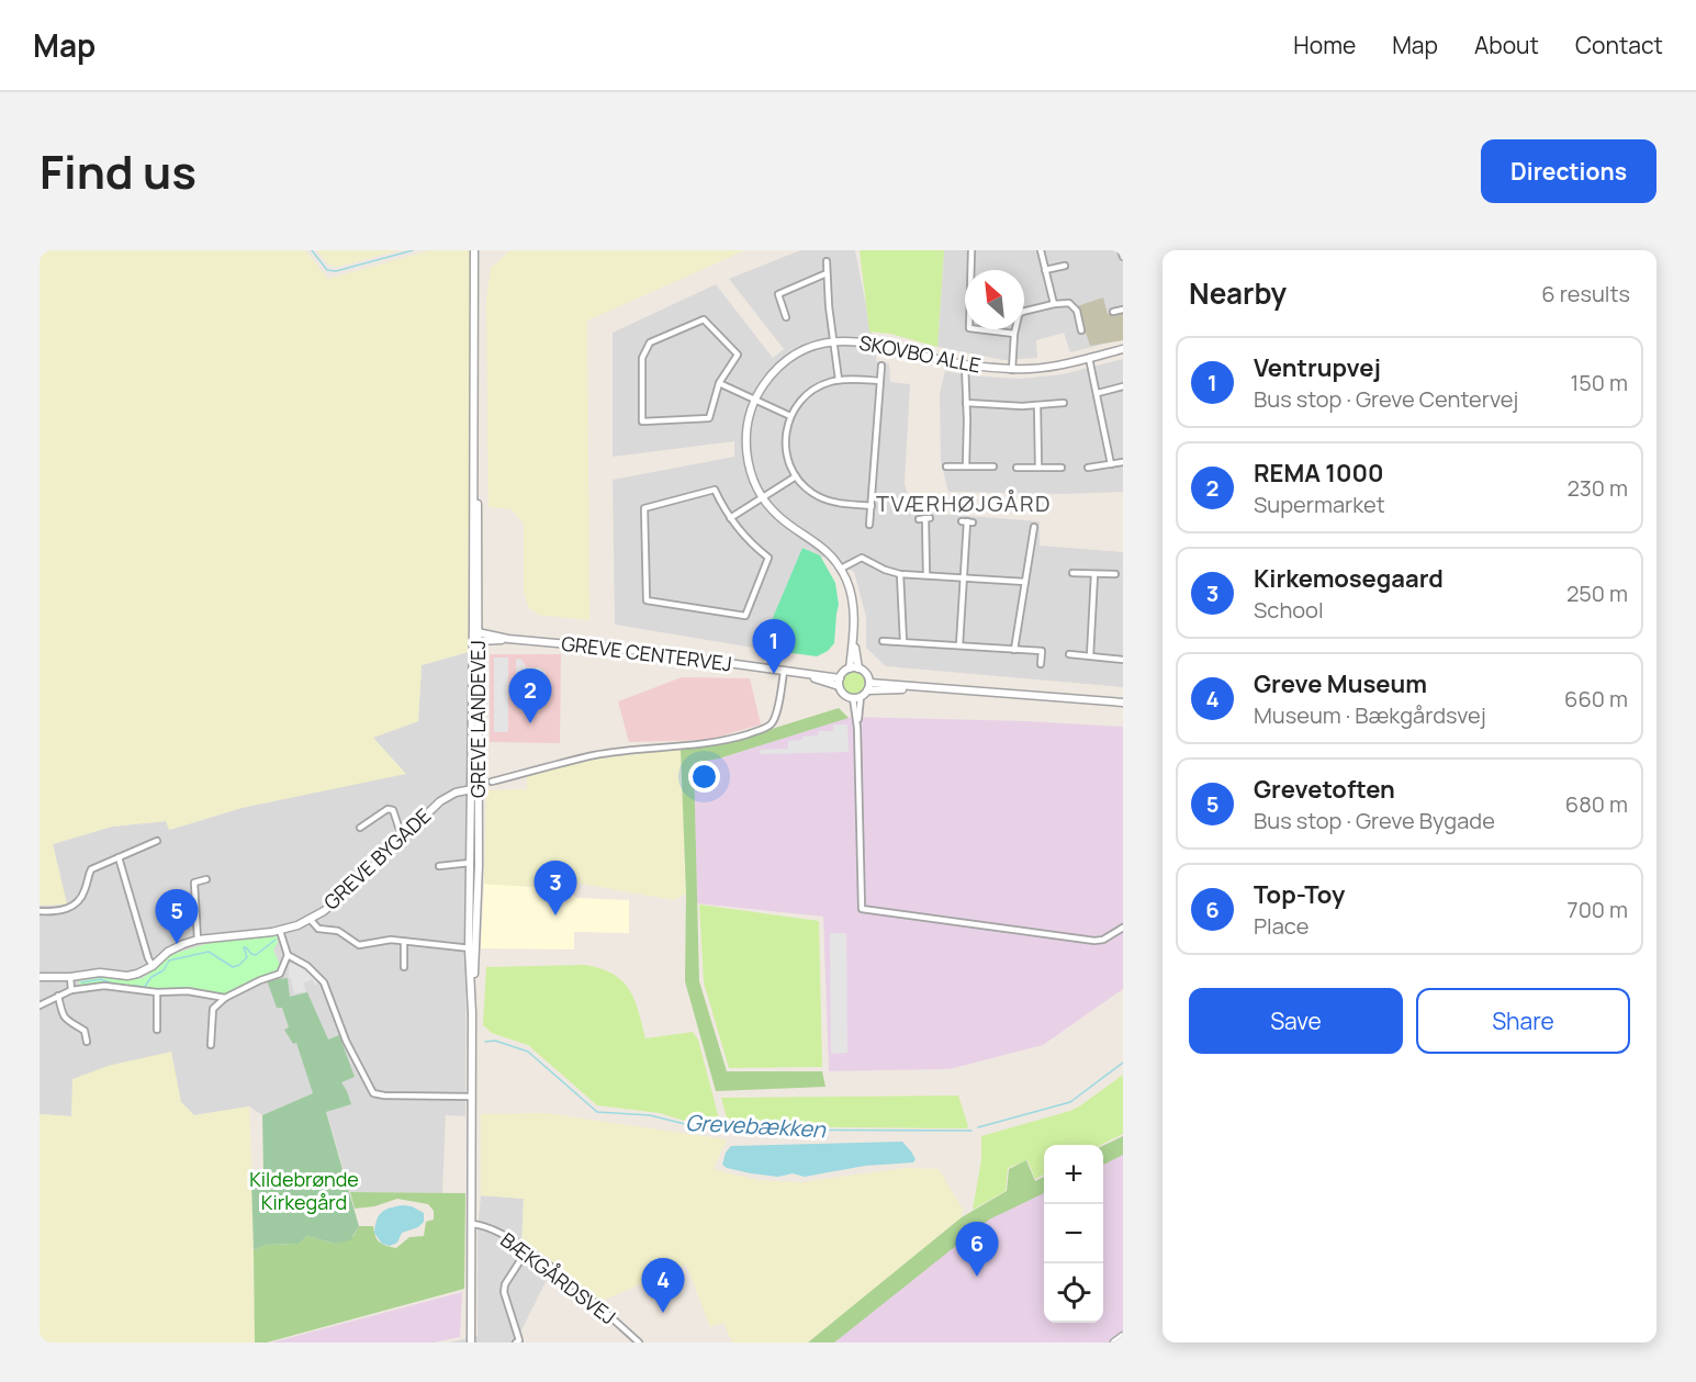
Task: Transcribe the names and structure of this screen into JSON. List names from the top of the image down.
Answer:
{
  "streets": {
    "street": [
      "SKOVBO ALLE",
      "GREVE CENTERVEJ",
      "GREVE LANDEVEJ",
      "GREVE BYGADE",
      "BÆKGÅRDSVEJ"
    ]
  },
  "crossings": [
    ["SKOVBO ALLE", "GREVE CENTERVEJ"],
    ["GREVE CENTERVEJ", "GREVE LANDEVEJ"],
    ["GREVE LANDEVEJ", "GREVE BYGADE"],
    ["GREVE LANDEVEJ", "BÆKGÅRDSVEJ"]
  ],
  "districts": ["TVÆRHØJGÅRD"],
  "water": ["Grevebækken"],
  "parks": ["Kildebrønde Kirkegård"],
  "north": "top left",
  "page": {
    "header": "Map",
    "nav": [
      "Home",
      "Map",
      "About",
      "Contact"
    ],
    "title": "Find us",
    "buttons": [
      "Directions",
      ["Save", "Share"]
    ],
    "heading": ["Nearby", "6 results"],
    "list": [
      {
        "mark": "1",
        "name": "Ventrupvej",
        "note": "Bus stop · Greve Centervej",
        "value": "150 m"
      },
      {
        "mark": "2",
        "name": "REMA 1000",
        "note": "Supermarket",
        "value": "230 m"
      },
      {
        "mark": "3",
        "name": "Kirkemosegaard",
        "note": "School",
        "value": "250 m"
      },
      {
        "mark": "4",
        "name": "Greve Museum",
        "note": "Museum · Bækgårdsvej",
        "value": "660 m"
      },
      {
        "mark": "5",
        "name": "Grevetoften",
        "note": "Bus stop · Greve Bygade",
        "value": "680 m"
      },
      {
        "mark": "6",
        "name": "Top-Toy",
        "note": "Place",
        "value": "700 m"
      }
    ],
    "pins": [
      "1",
      "2",
      "3",
      "5",
      "6",
      "4"
    ],
    "map_buttons": ["+", "−"]
  }
}
